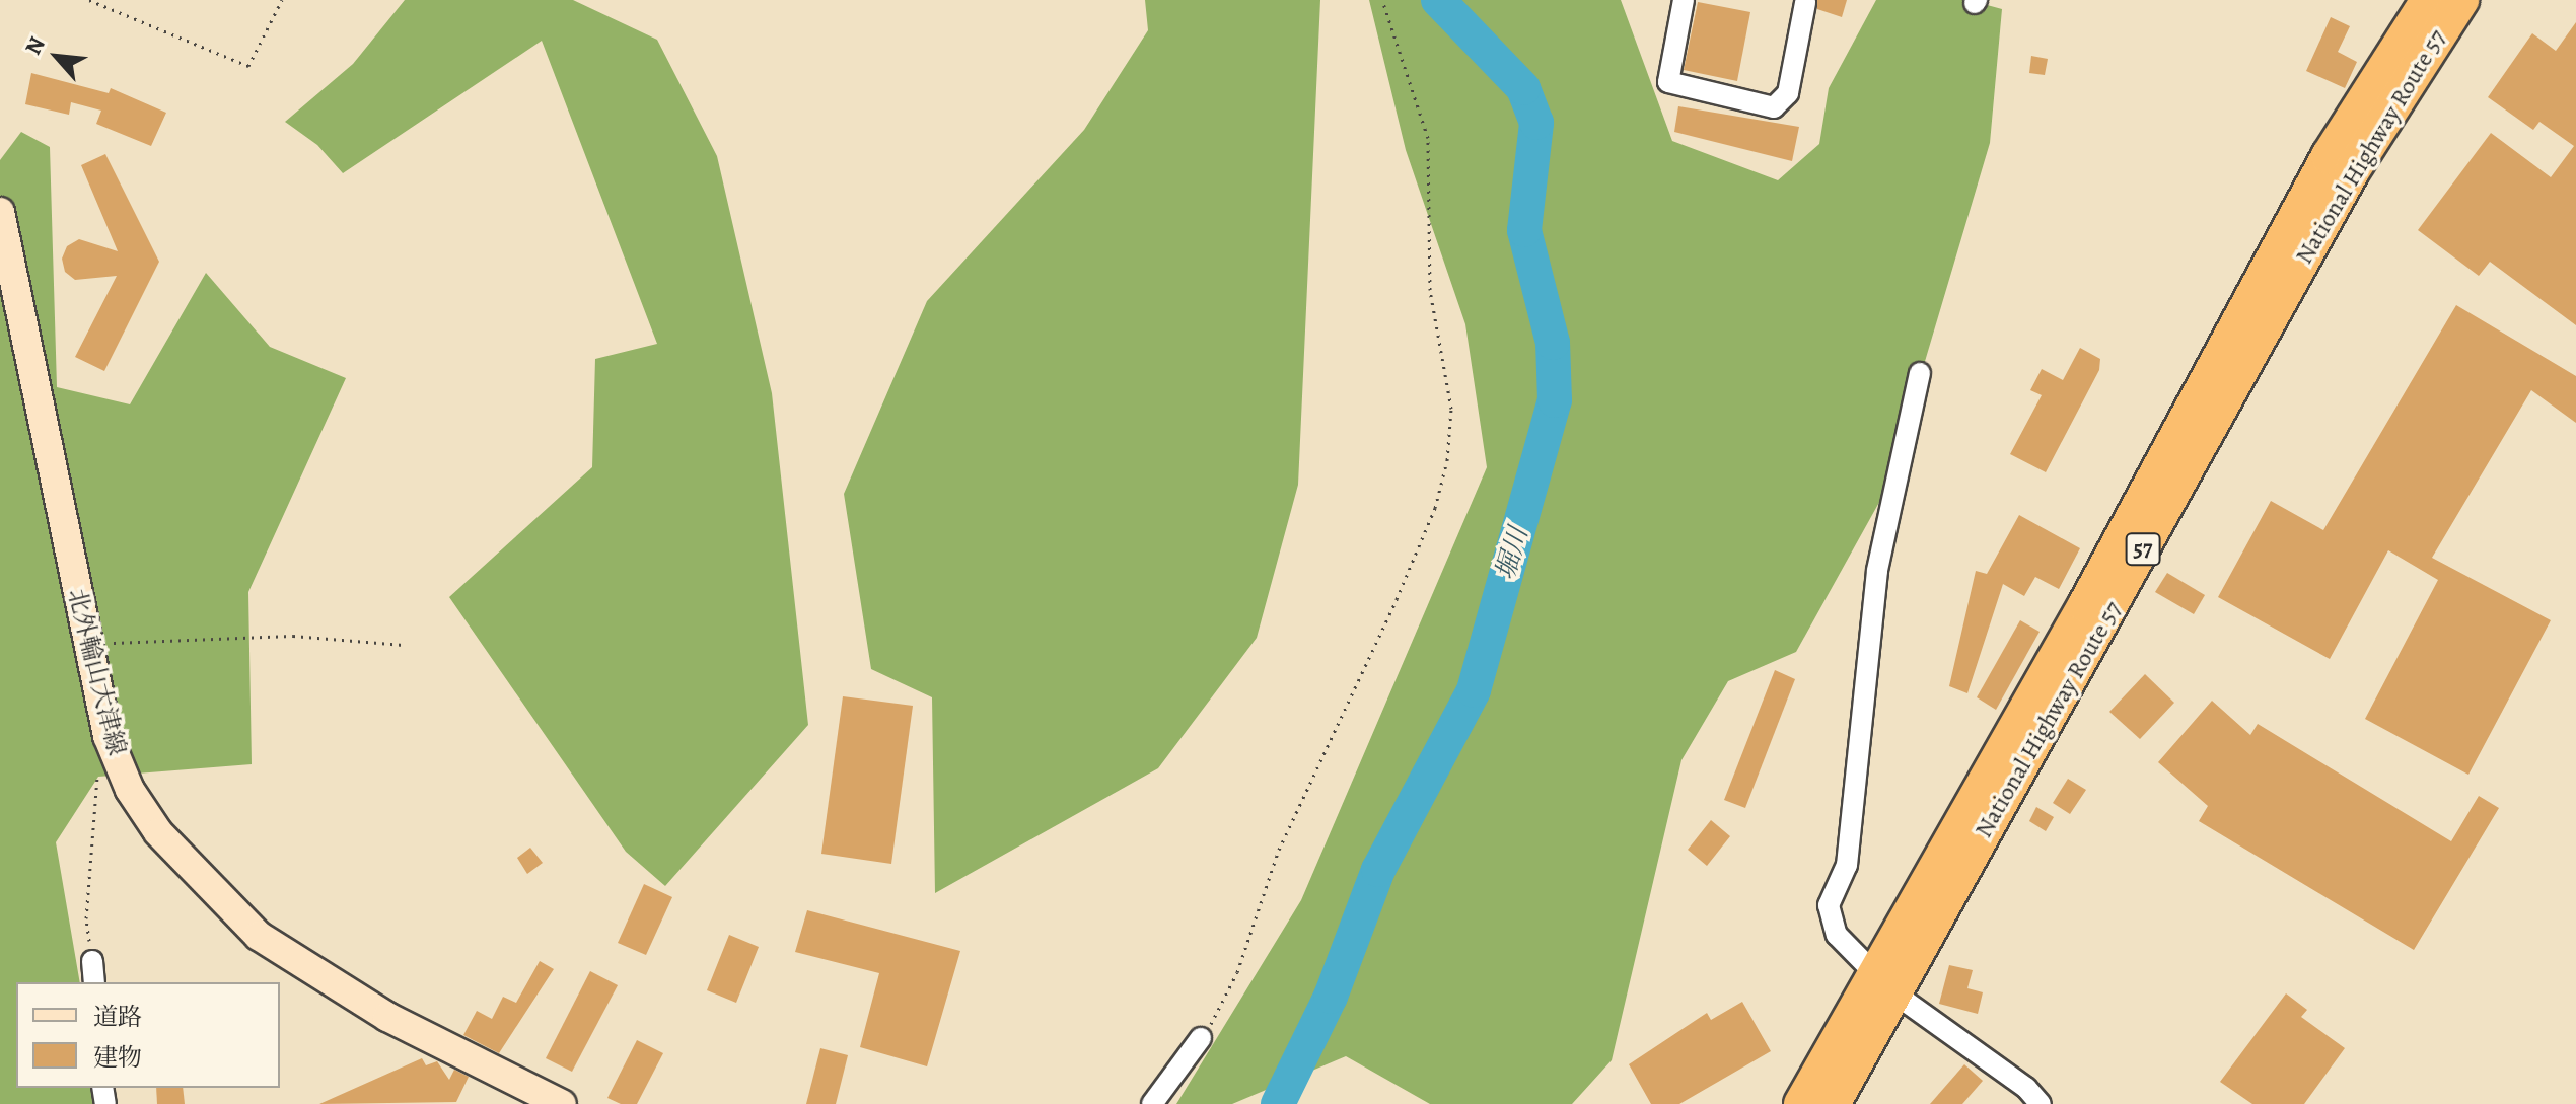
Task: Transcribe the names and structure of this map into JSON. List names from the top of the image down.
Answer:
{
  "streets": {
    "highway": ["National Highway Route 57", "57"],
    "main road": ["北外輪山大津線"]
  },
  "water": ["堀川"],
  "legend": ["道路", "建物"],
  "north": "top left"
}
